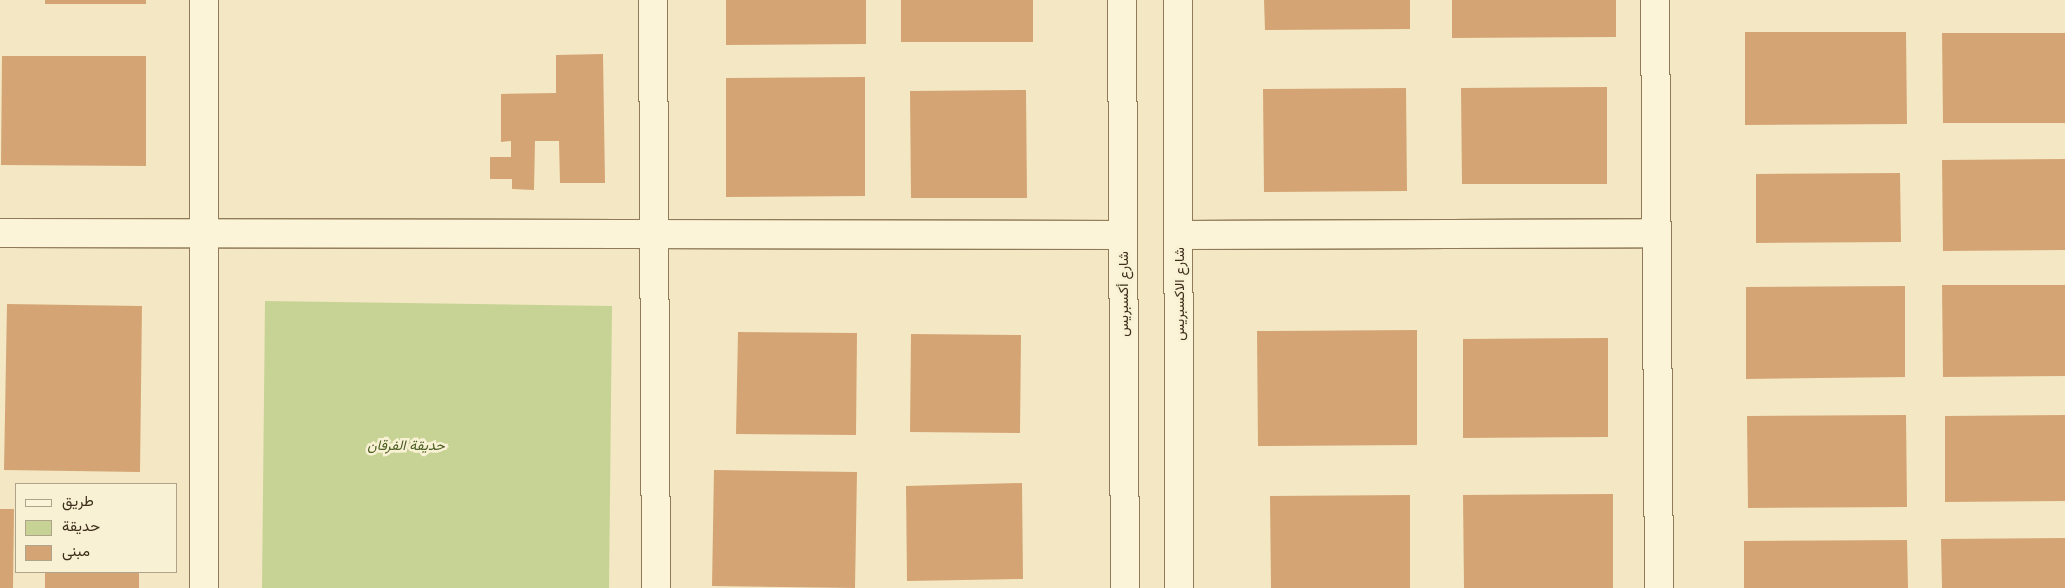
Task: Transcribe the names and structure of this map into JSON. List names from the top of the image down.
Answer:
{
  "streets": {
    "street": ["شارع أكسبريس", "شارع الاكسبريس"]
  },
  "parks": ["حديقة الفرقان"],
  "legend": ["طريق", "حديقة", "مبنى"]
}
